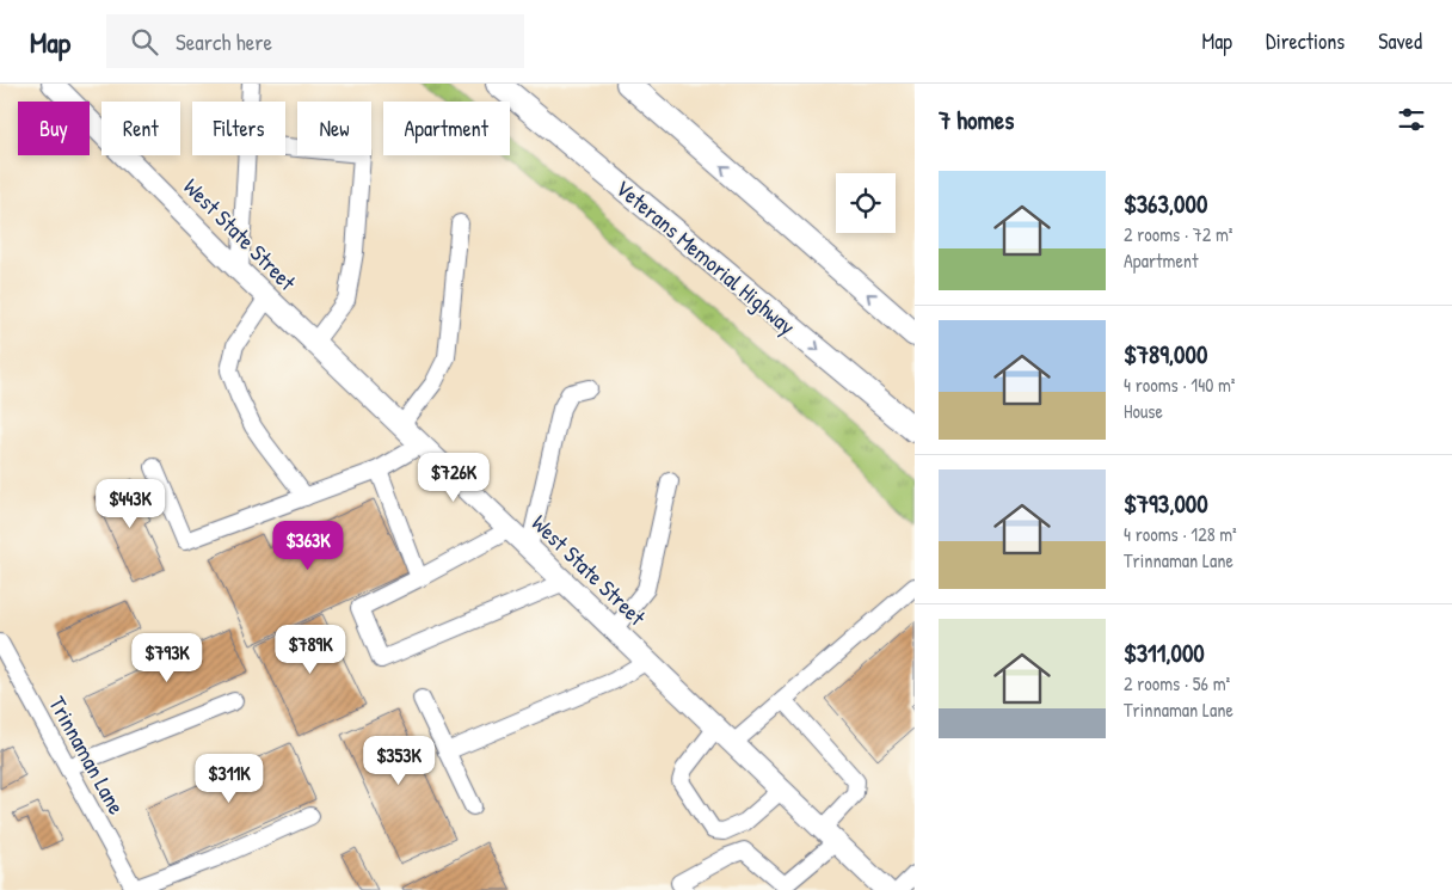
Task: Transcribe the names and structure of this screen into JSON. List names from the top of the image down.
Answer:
{
  "streets": {
    "highway": ["Veterans Memorial Highway"],
    "main road": ["West State Street"],
    "street": ["Trinnaman Lane"]
  },
  "page": {
    "header": "Map",
    "search": "Search here",
    "nav": ["Map", "Directions", "Saved"],
    "heading": "7 homes",
    "chip": [
      "Buy",
      "Rent",
      "Filters",
      "New",
      "Apartment"
    ],
    "list": [
      {
        "name": "$363,000",
        "note": "2 rooms · 72 m² · Apartment"
      },
      {
        "name": "$789,000",
        "note": "4 rooms · 140 m² · House"
      },
      {
        "name": "$793,000",
        "note": "4 rooms · 128 m² · Trinnaman Lane"
      },
      {
        "name": "$311,000",
        "note": "2 rooms · 56 m² · Trinnaman Lane"
      }
    ],
    "price": [
      "$726K",
      "$443K",
      "$363K",
      "$789K",
      "$793K",
      "$353K",
      "$311K"
    ]
  }
}
